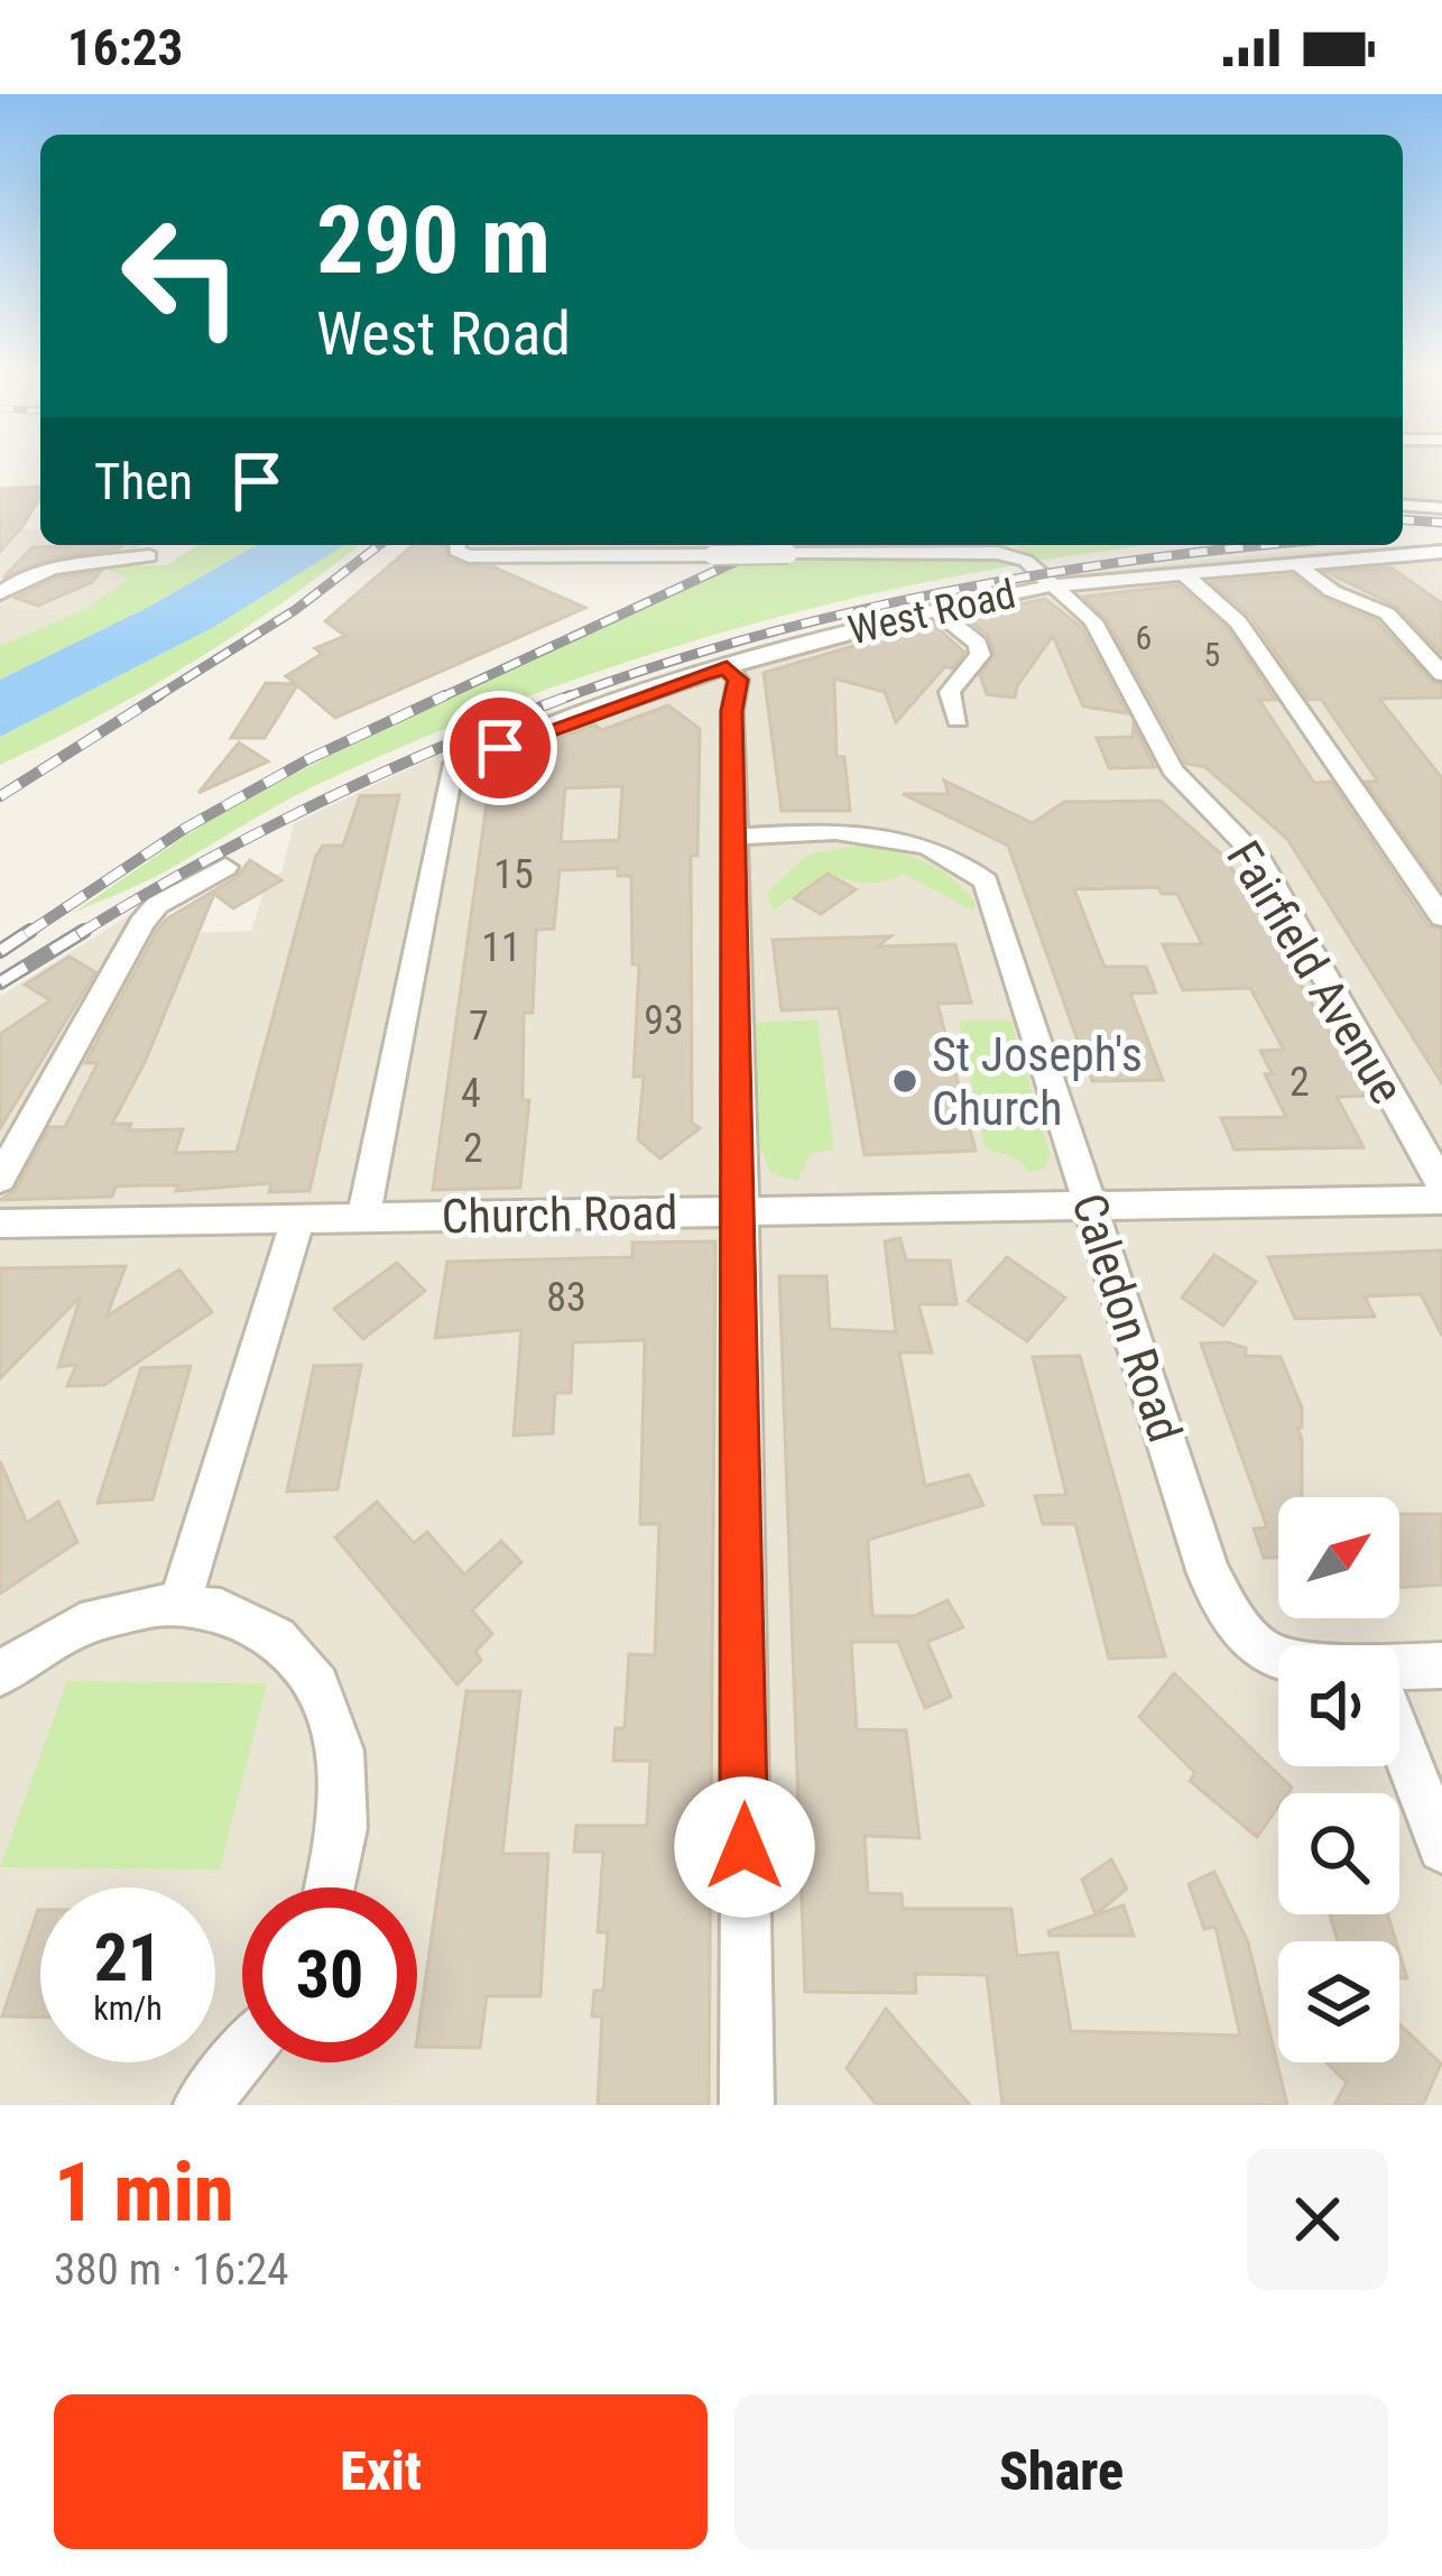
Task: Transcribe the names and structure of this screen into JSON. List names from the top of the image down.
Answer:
{
  "streets": {
    "street": [
      "West Road",
      "Fairfield Avenue",
      "Church Road",
      "Caledon Road"
    ]
  },
  "crossings": [
    ["West Road", "Fairfield Avenue"],
    ["West Road", "Church Road"],
    ["Church Road", "Caledon Road"]
  ],
  "places": ["St Joseph's Church"],
  "house_numbers": [
    "6",
    "5",
    "15",
    "11",
    "93",
    "7",
    "2",
    "4",
    "2",
    "83"
  ],
  "north": "top right",
  "page": {
    "status": "16:23",
    "turn": ["290 m", "West Road"],
    "then": "Then",
    "speed": "21 km/h",
    "limit": "30",
    "heading": ["1 min", "380 m · 16:24"],
    "buttons": ["Exit", "Share"]
  }
}
